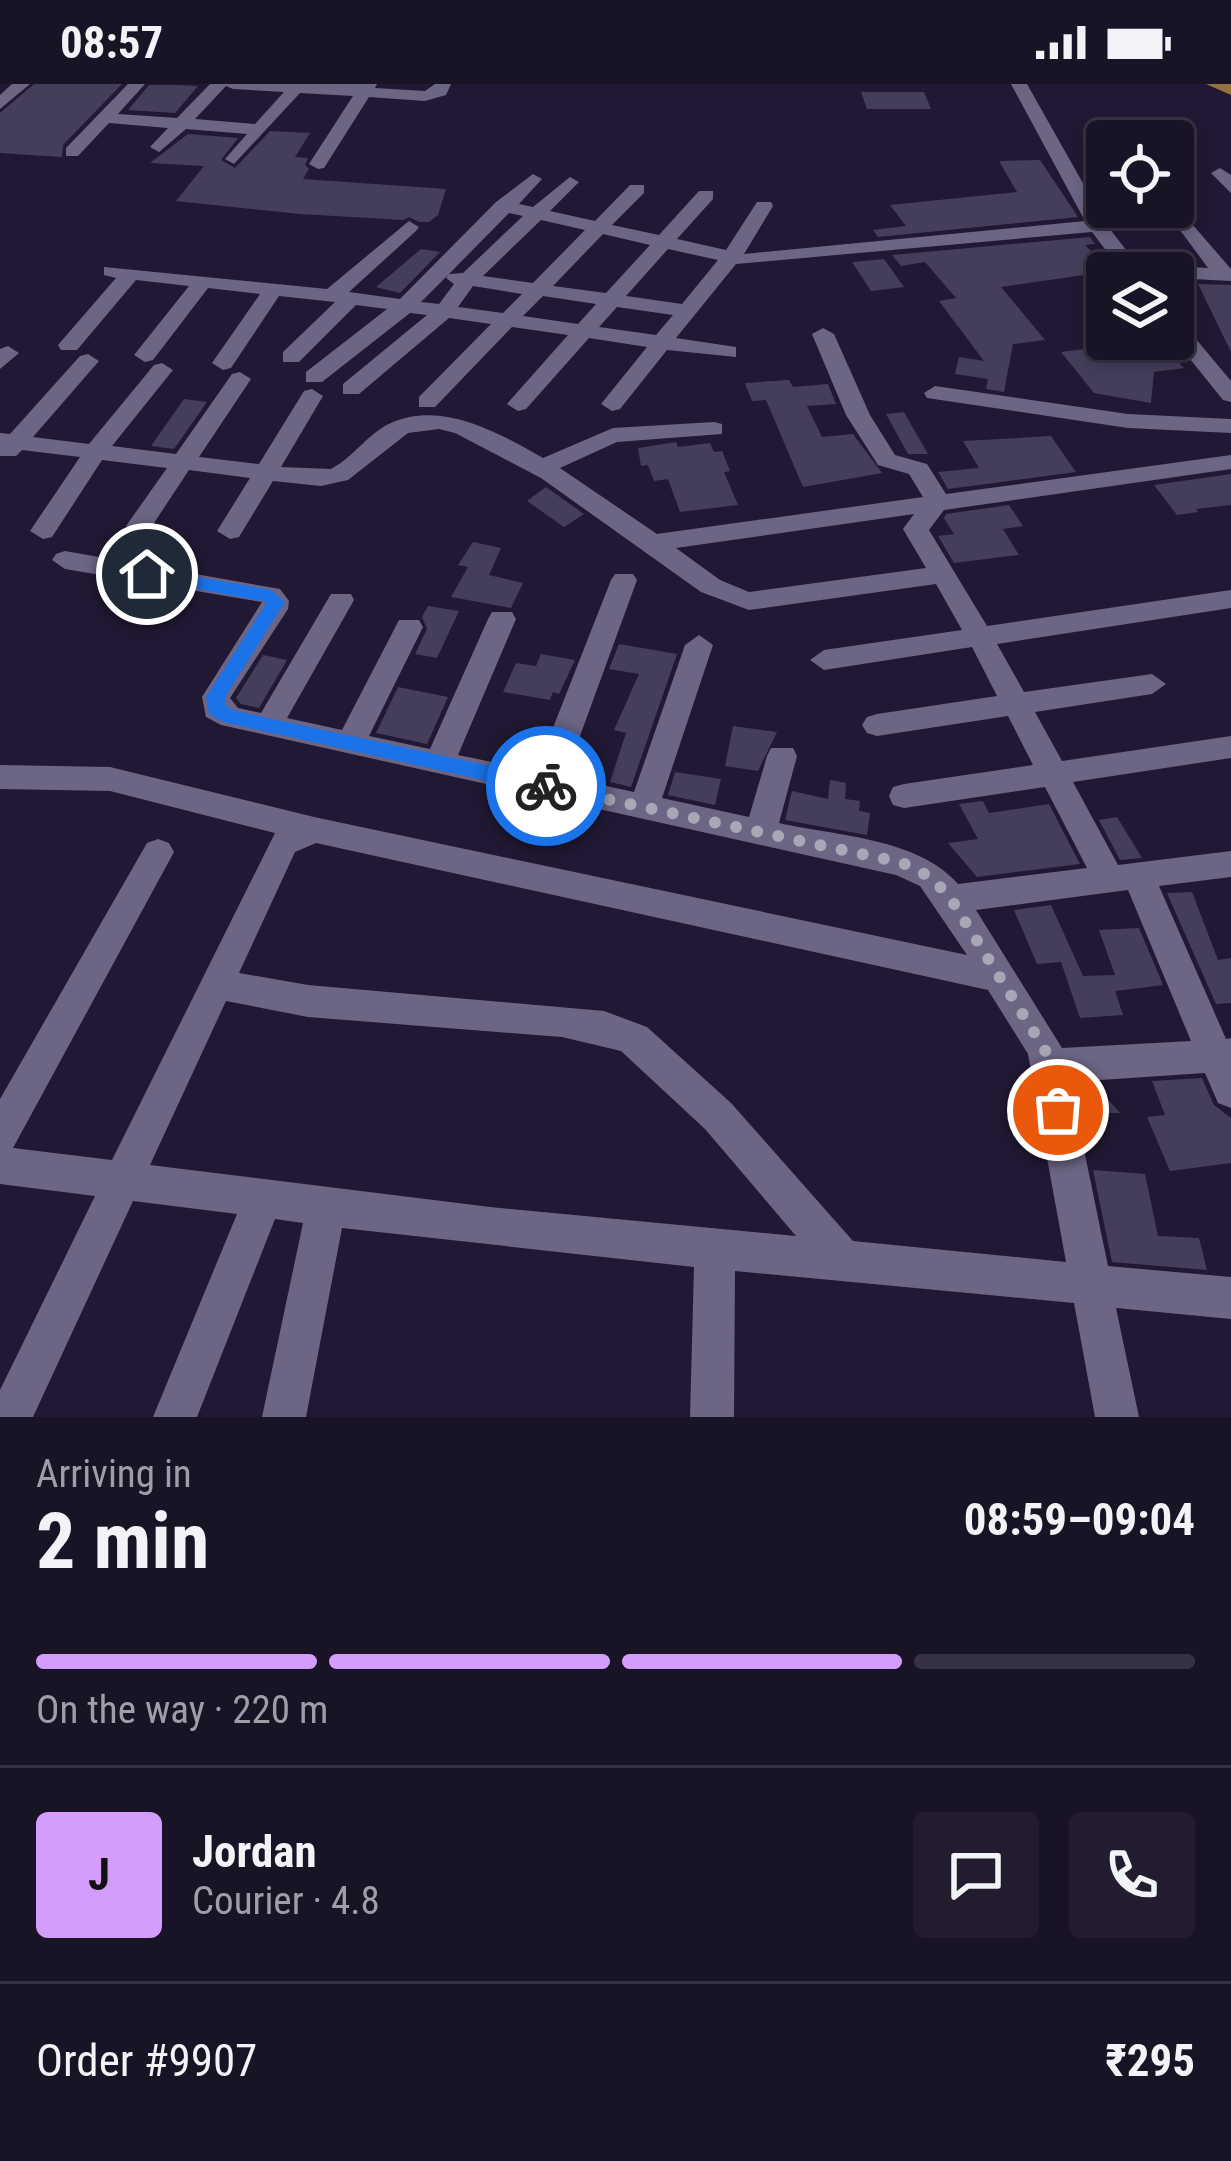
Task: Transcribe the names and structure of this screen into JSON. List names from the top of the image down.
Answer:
{
  "page": {
    "status": "08:57",
    "heading": ["2 min", "Arriving in", "08:59–09:04"],
    "panel": [
      "Jordan",
      "Courier · 4.8",
      "Order #9907",
      "₹295"
    ],
    "bar": "On the way · 220 m",
    "round": "J"
  }
}
